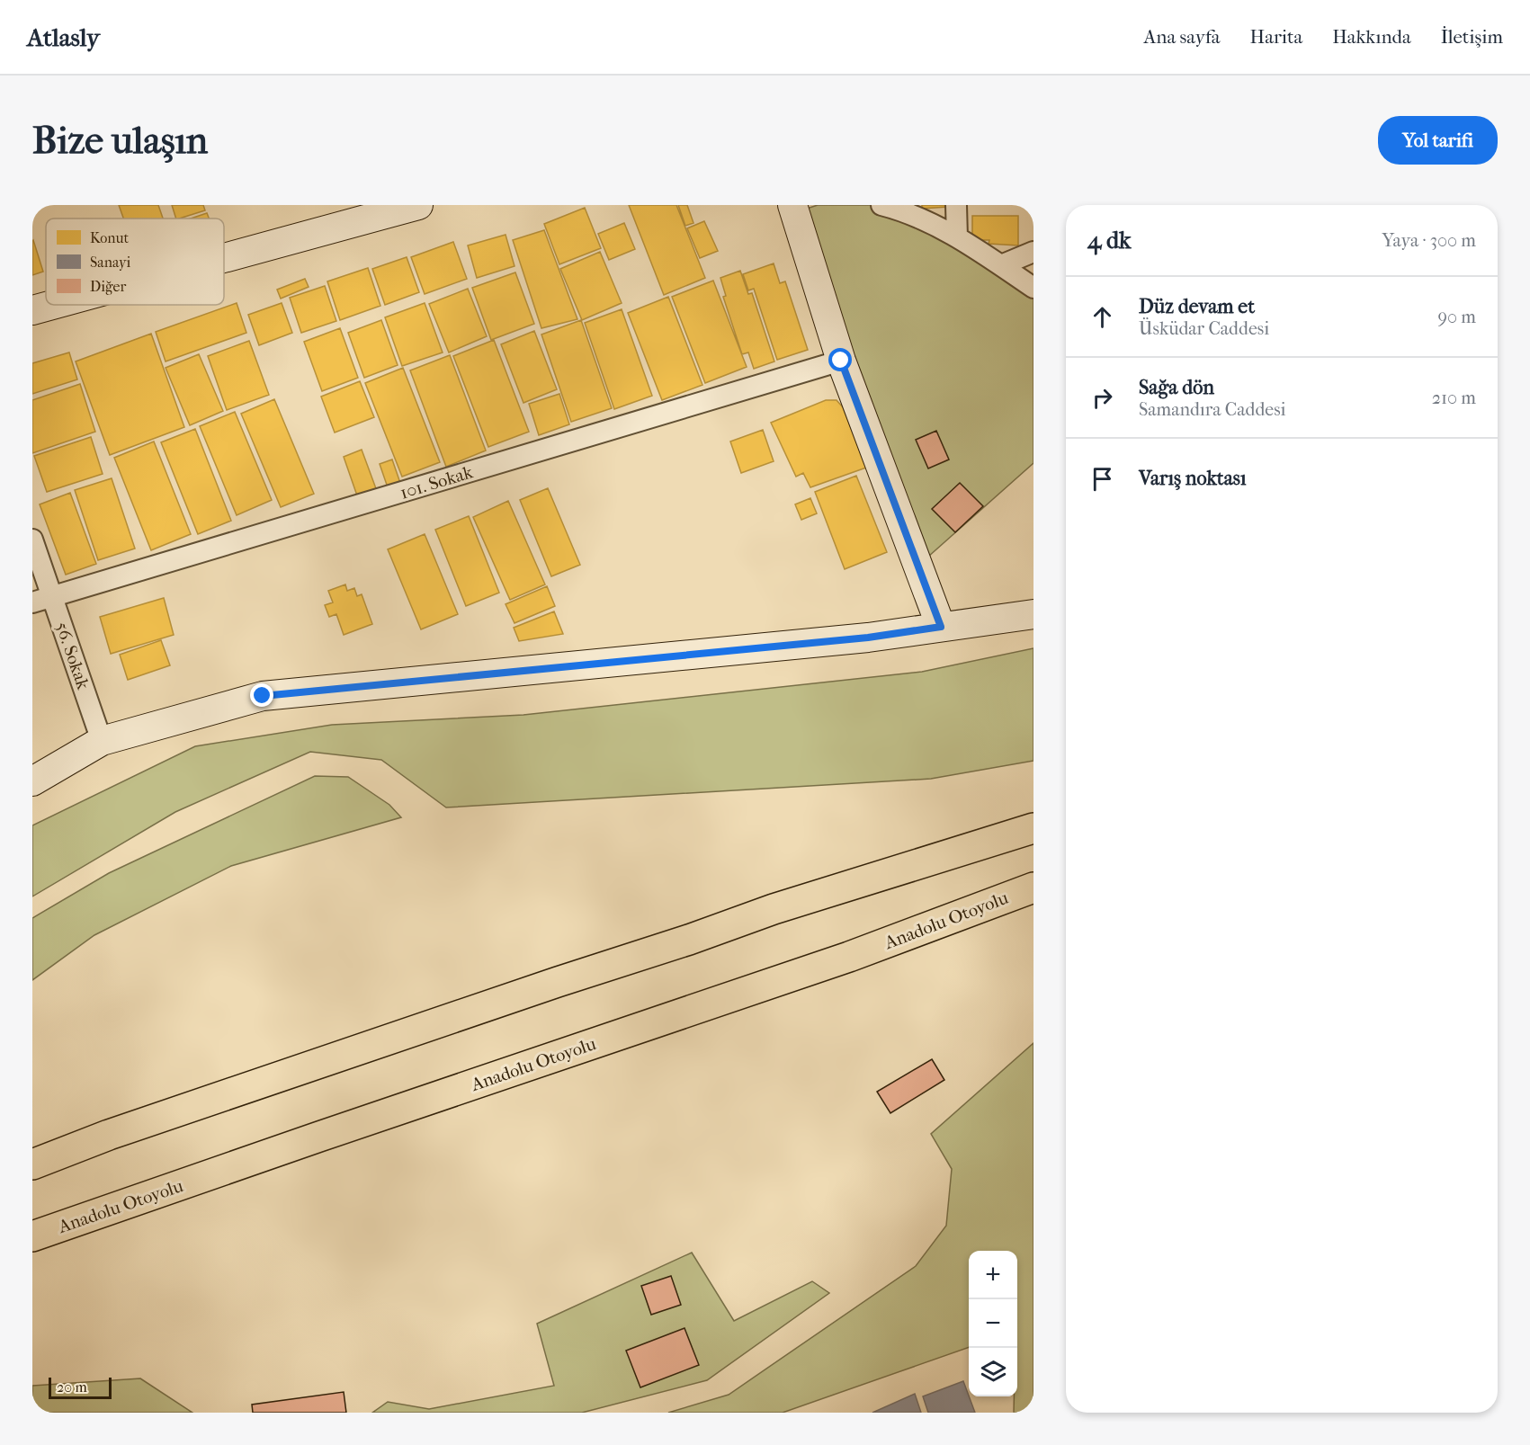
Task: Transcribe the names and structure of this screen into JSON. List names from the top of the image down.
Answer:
{
  "streets": {
    "highway": ["Anadolu Otoyolu"],
    "street": ["101. Sokak", "56. Sokak"]
  },
  "crossings": [
    ["101. Sokak", "56. Sokak"]
  ],
  "legend": ["Konut", "Sanayi", "Diğer"],
  "scale_bar": "20 m",
  "page": {
    "header": "Atlasly",
    "nav": [
      "Ana sayfa",
      "Harita",
      "Hakkında",
      "İletişim"
    ],
    "buttons": "Yol tarifi",
    "title": "Bize ulaşın",
    "heading": ["4 dk", "Yaya · 300 m"],
    "list": [
      ["Düz devam et", "Üsküdar Caddesi", "90 m"],
      ["Sağa dön", "Samandıra Caddesi", "210 m"],
      "Varış noktası"
    ],
    "map_buttons": ["+", "−"],
    "scale": "20 m"
  }
}
